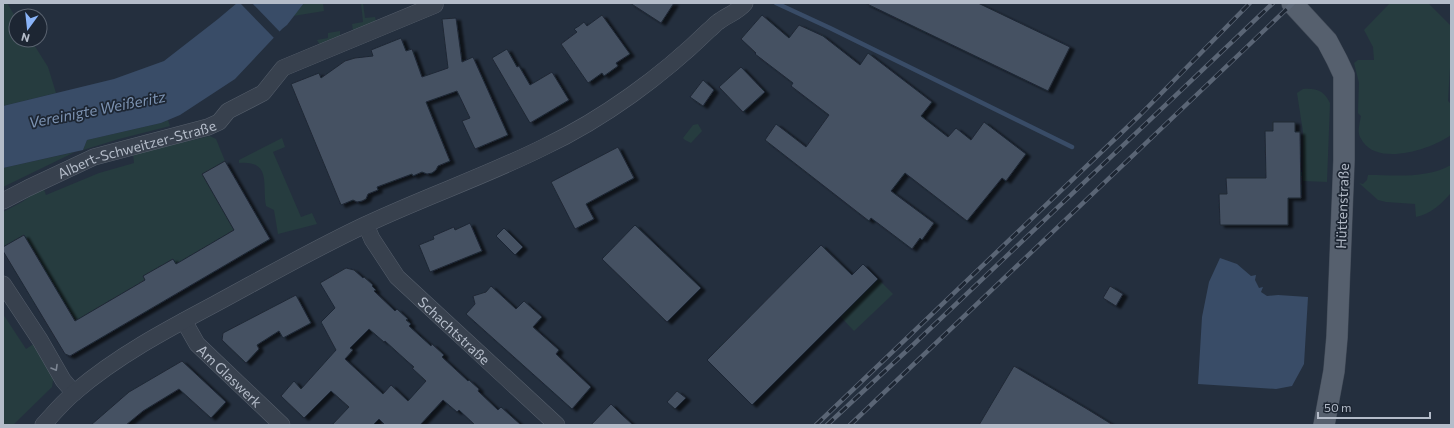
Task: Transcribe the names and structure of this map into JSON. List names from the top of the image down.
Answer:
{
  "streets": {
    "main road": ["Hüttenstraße"],
    "street": ["Albert-Schweitzer-Straße", "Schachtstraße", "Am Glaswerk"]
  },
  "water": ["Vereinigte Weißeritz"],
  "scale_bar": "50 m",
  "north": "bottom"
}
